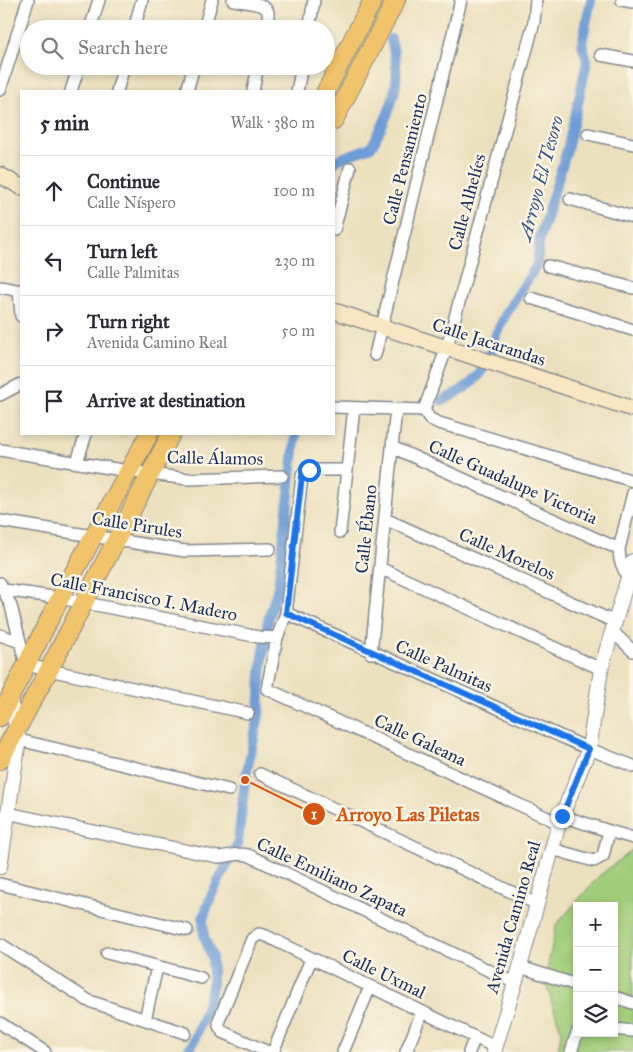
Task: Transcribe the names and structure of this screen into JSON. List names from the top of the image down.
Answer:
{
  "streets": {
    "main road": ["Calle Jacarandas"],
    "street": [
      "Calle Pensamiento",
      "Calle Alhelíes",
      "Calle Álamos",
      "Calle Guadalupe Victoria",
      "Calle Pirules",
      "Calle Ébano",
      "Calle Morelos",
      "Calle Francisco I. Madero",
      "Calle Palmitas",
      "Calle Galeana",
      "Calle Emiliano Zapata",
      "Avenida Camino Real",
      "Calle Uxmal"
    ]
  },
  "crossings": [
    ["Calle Pensamiento", "Calle Jacarandas"],
    ["Calle Alhelíes", "Calle Jacarandas"],
    ["Calle Guadalupe Victoria", "Calle Ébano"],
    ["Calle Ébano", "Calle Morelos"],
    ["Calle Ébano", "Calle Palmitas"],
    ["Calle Morelos", "Avenida Camino Real"],
    ["Calle Francisco I. Madero", "Calle Galeana"],
    ["Calle Palmitas", "Avenida Camino Real"],
    ["Calle Galeana", "Avenida Camino Real"],
    ["Calle Emiliano Zapata", "Avenida Camino Real"],
    ["Avenida Camino Real", "Calle Uxmal"]
  ],
  "water": ["Arroyo El Tesoro"],
  "places": ["Arroyo Las Piletas"],
  "page": {
    "search": "Search here",
    "heading": ["5 min", "Walk · 380 m"],
    "list": [
      ["Continue", "Calle Níspero", "100 m"],
      ["Turn left", "Calle Palmitas", "230 m"],
      ["Turn right", "Avenida Camino Real", "50 m"],
      "Arrive at destination"
    ],
    "map_buttons": ["+", "−"]
  }
}
